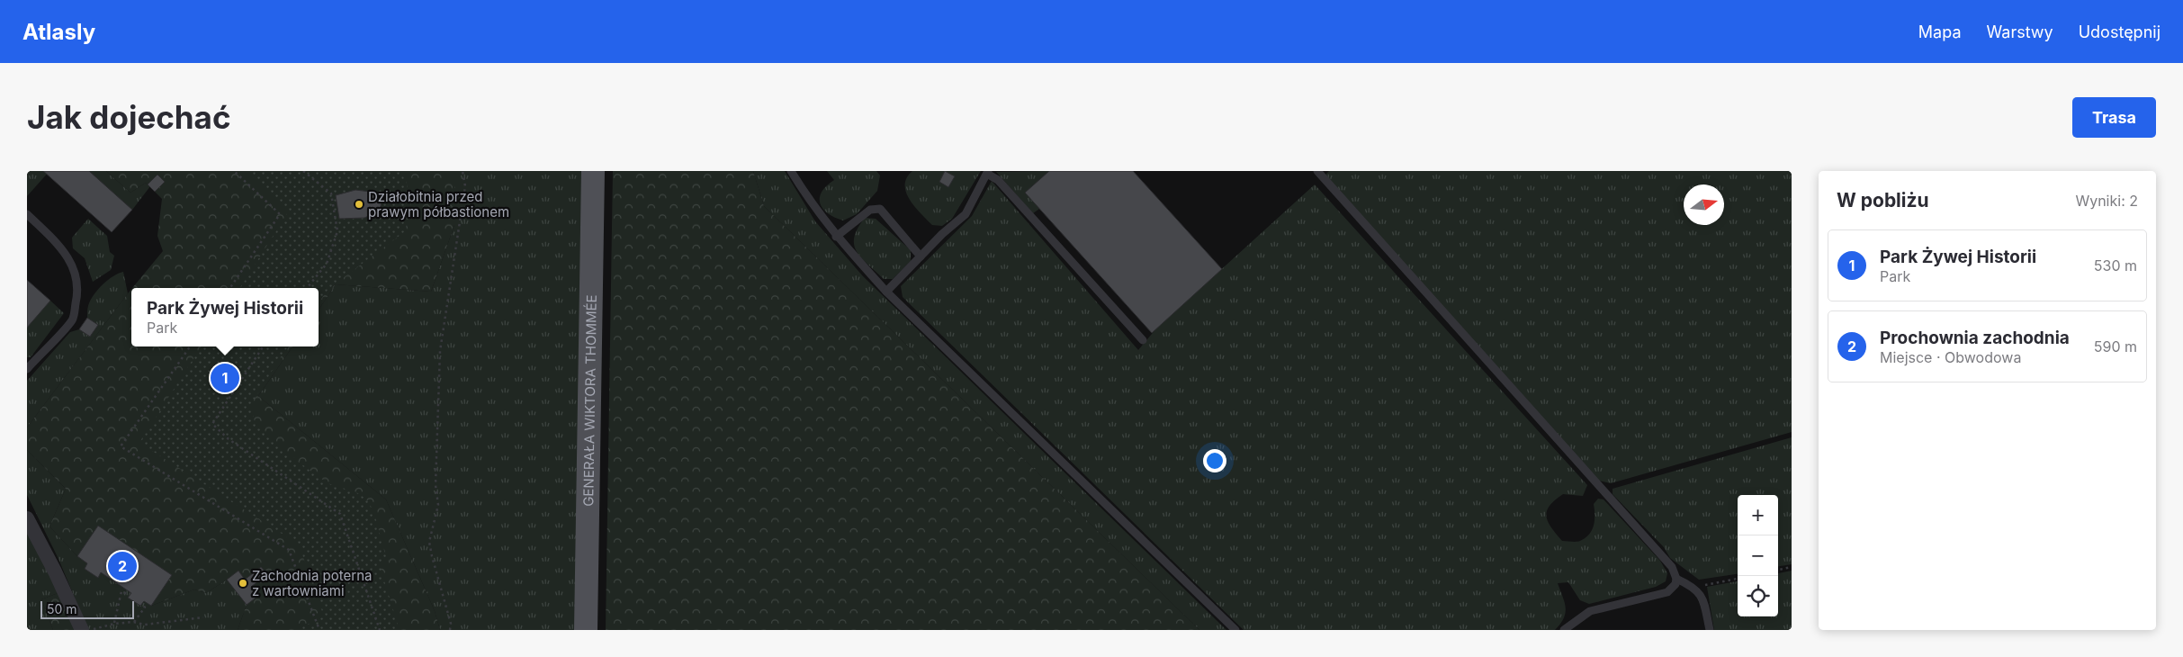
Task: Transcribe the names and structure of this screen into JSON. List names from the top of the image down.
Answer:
{
  "streets": {
    "main road": ["GENERAŁA WIKTORA THOMMÉE"]
  },
  "places": ["Działobitnia przed prawym półbastionem", "Zachodnia poterna z wartowniami"],
  "scale_bar": "50 m",
  "north": "right",
  "page": {
    "header": "Atlasly",
    "nav": ["Mapa", "Warstwy", "Udostępnij"],
    "buttons": "Trasa",
    "title": "Jak dojechać",
    "heading": ["W pobliżu", "Wyniki: 2"],
    "list": [
      {
        "mark": "1",
        "name": "Park Żywej Historii",
        "note": "Park",
        "value": "530 m"
      },
      {
        "mark": "2",
        "name": "Prochownia zachodnia",
        "note": "Miejsce · Obwodowa",
        "value": "590 m"
      }
    ],
    "popup": ["Park Żywej Historii", "Park"],
    "pins": ["1", "2"],
    "map_buttons": ["+", "−"],
    "scale": "50 m"
  }
}
